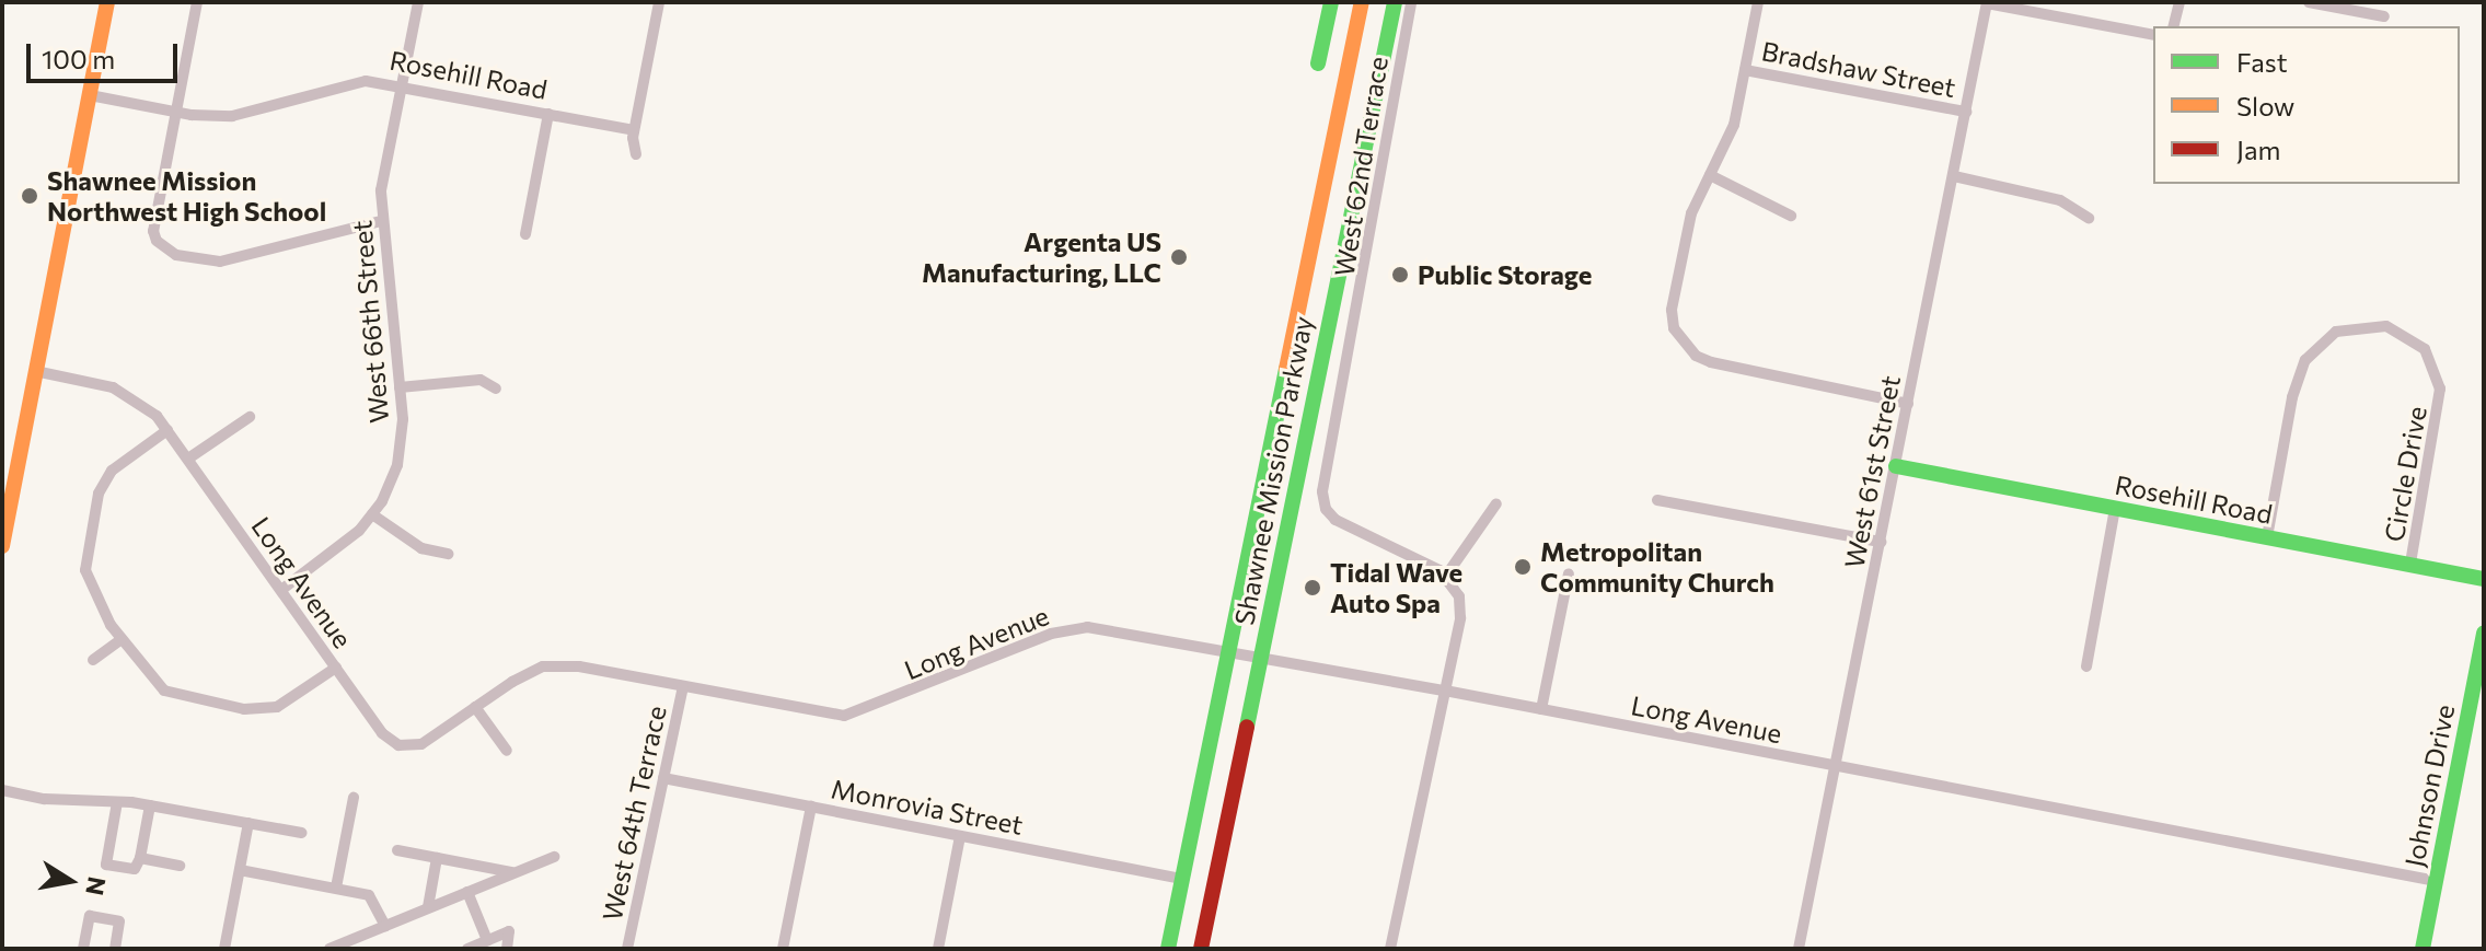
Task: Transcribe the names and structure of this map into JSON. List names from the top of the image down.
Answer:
{
  "streets": {
    "main road": ["Rosehill Road", "Shawnee Mission Parkway", "Johnson Drive"],
    "street": [
      "Bradshaw Street",
      "West 62nd Terrace",
      "West 66th Street",
      "West 61st Street",
      "Circle Drive",
      "Long Avenue",
      "Monrovia Street",
      "West 64th Terrace"
    ]
  },
  "crossings": [
    ["Bradshaw Street", "West 61st Street"],
    ["Rosehill Road", "West 66th Street"],
    ["Rosehill Road", "West 61st Street"],
    ["Rosehill Road", "Circle Drive"],
    ["West 66th Street", "Long Avenue"],
    ["Shawnee Mission Parkway", "Long Avenue"],
    ["Shawnee Mission Parkway", "Monrovia Street"],
    ["West 61st Street", "Long Avenue"],
    ["Long Avenue", "Johnson Drive"],
    ["Long Avenue", "West 64th Terrace"],
    ["Monrovia Street", "West 64th Terrace"]
  ],
  "places": [
    "Shawnee Mission Northwest High School",
    "Argenta US Manufacturing, LLC",
    "Public Storage",
    "Metropolitan Community Church",
    "Tidal Wave Auto Spa"
  ],
  "legend": ["Fast", "Slow", "Jam"],
  "scale_bar": "100 m",
  "north": "right"
}
